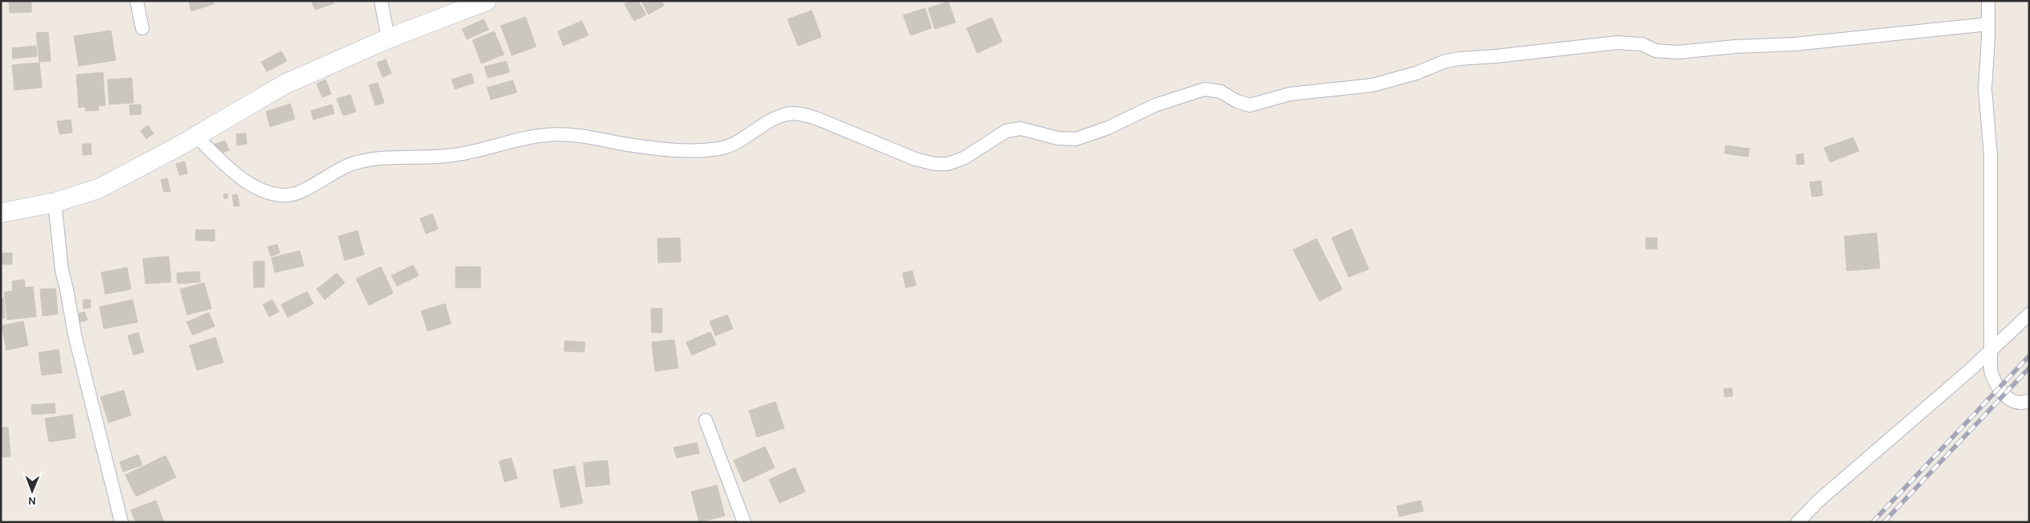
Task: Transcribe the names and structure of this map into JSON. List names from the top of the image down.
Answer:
{
  "north": "bottom"
}
